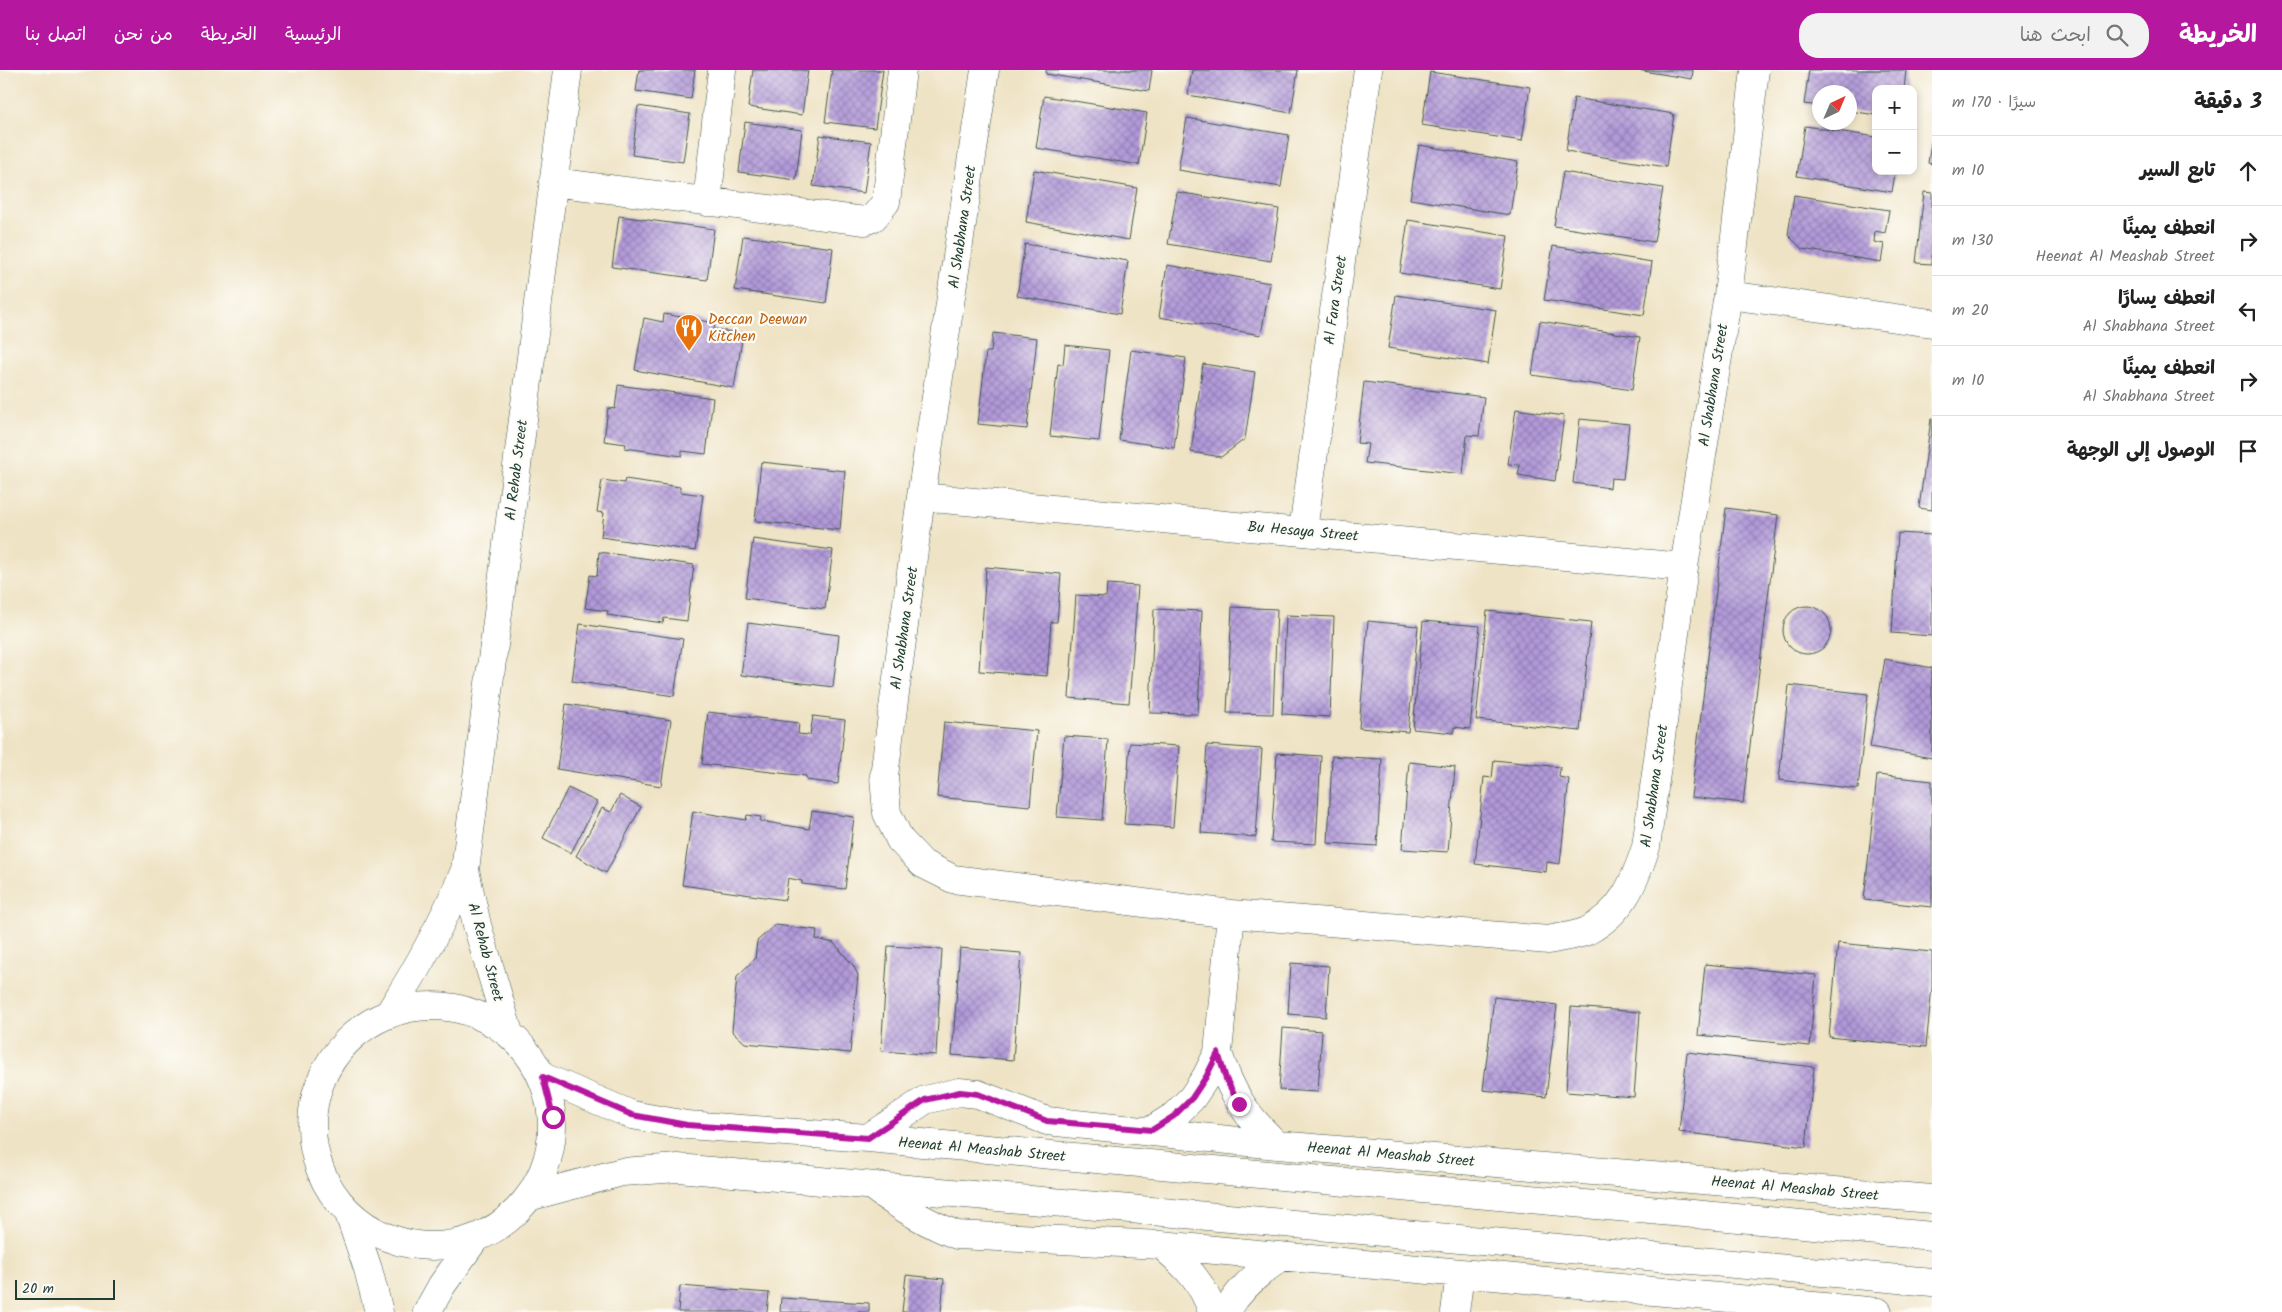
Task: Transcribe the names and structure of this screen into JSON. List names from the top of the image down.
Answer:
{
  "streets": {
    "street": [
      "Al Shabhana Street",
      "Al Fara Street",
      "Al Rehab Street",
      "Bu Hesaya Street",
      "Heenat Al Meashab Street"
    ]
  },
  "crossings": [
    ["Al Shabhana Street", "Bu Hesaya Street"],
    ["Al Fara Street", "Bu Hesaya Street"]
  ],
  "places": {
    "restaurant": ["Deccan Deewan Kitchen"]
  },
  "scale_bar": "20 m",
  "north": "top right",
  "page": {
    "header": "الخريطة",
    "search": "ابحث هنا",
    "nav": [
      "الرئيسية",
      "الخريطة",
      "من نحن",
      "اتصل بنا"
    ],
    "heading": ["3 دقيقة", "سيرًا · 170 m"],
    "map_buttons": ["+", "−"],
    "list": [
      ["تابع السير", "10 m"],
      ["انعطف يمينًا", "Heenat Al Meashab Street", "130 m"],
      ["انعطف يسارًا", "Al Shabhana Street", "20 m"],
      ["انعطف يمينًا", "Al Shabhana Street", "10 m"],
      "الوصول إلى الوجهة"
    ],
    "scale": "20 m"
  }
}
